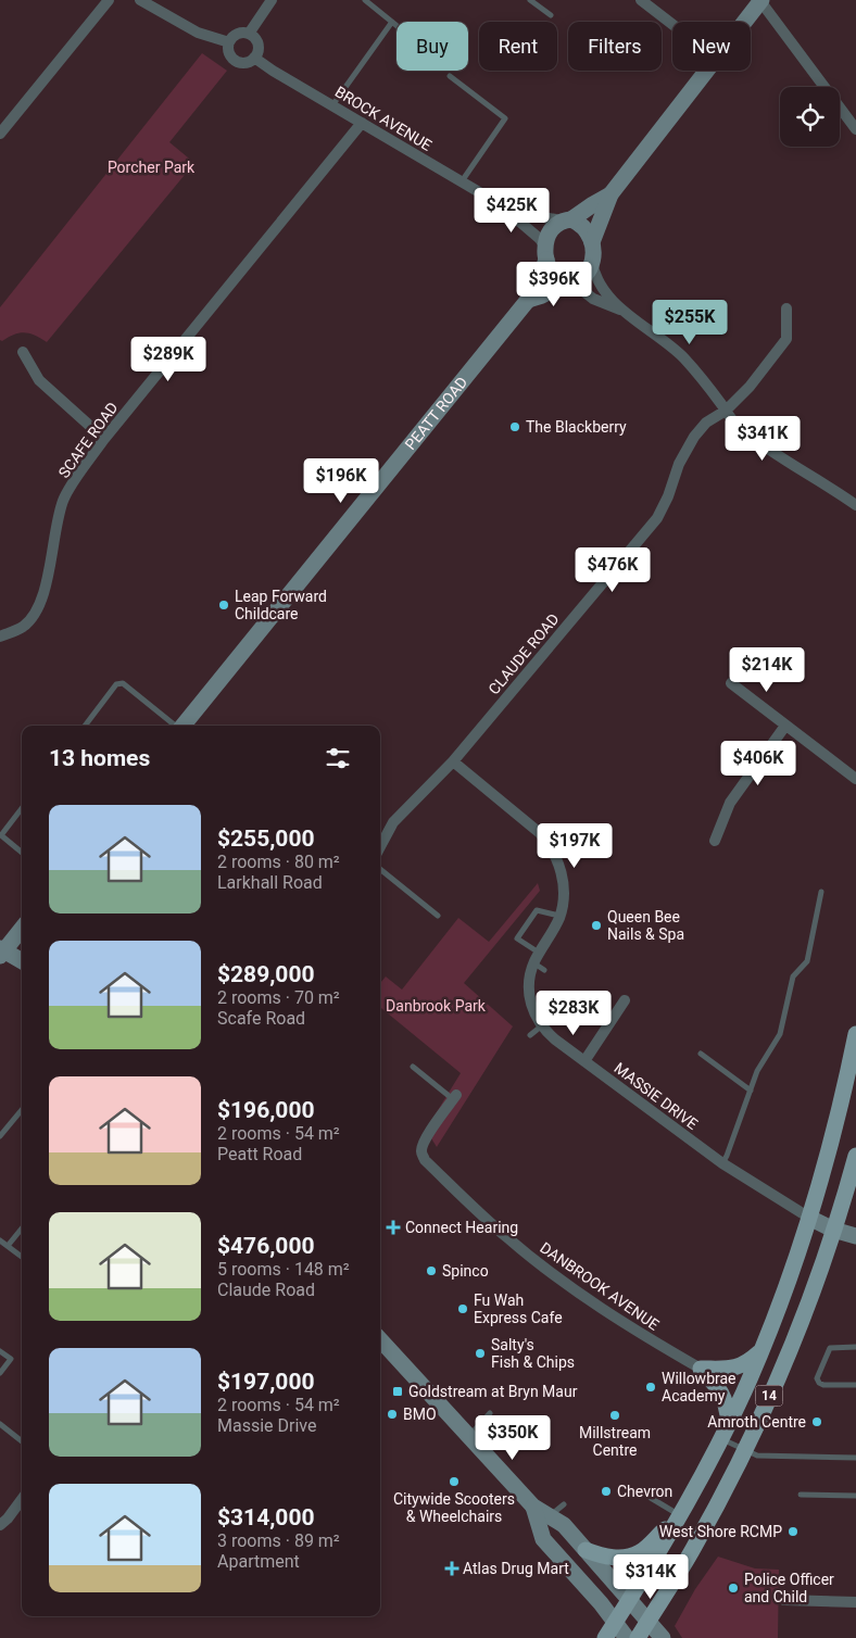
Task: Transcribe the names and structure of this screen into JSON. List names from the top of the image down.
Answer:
{
  "streets": {
    "main road": ["14"],
    "street": [
      "BROCK AVENUE",
      "PEATT ROAD",
      "SCAFE ROAD",
      "CLAUDE ROAD",
      "MASSIE DRIVE",
      "DANBROOK AVENUE"
    ]
  },
  "crossings": [
    ["BROCK AVENUE", "PEATT ROAD"],
    ["BROCK AVENUE", "SCAFE ROAD"],
    ["MASSIE DRIVE", "14"]
  ],
  "parks": ["Porcher Park", "Danbrook Park"],
  "places": {
    "other": [
      "The Blackberry",
      "Leap Forward Childcare",
      "Queen Bee Nails & Spa",
      "Spinco",
      "Fu Wah Express Cafe",
      "Salty's Fish & Chips",
      "Willowbrae Academy",
      "BMO",
      "Millstream Centre",
      "Amroth Centre",
      "Citywide Scooters & Wheelchairs",
      "Chevron",
      "West Shore RCMP",
      "Police Officer and Child"
    ],
    "health": ["Connect Hearing", "Atlas Drug Mart"],
    "transit": ["Goldstream at Bryn Maur"]
  },
  "page": {
    "chip": [
      "Buy",
      "Rent",
      "Filters",
      "New"
    ],
    "price": [
      "$425K",
      "$396K",
      "$255K",
      "$289K",
      "$341K",
      "$196K",
      "$476K",
      "$214K",
      "$406K",
      "$197K",
      "$283K",
      "$350K",
      "$314K"
    ],
    "heading": "13 homes",
    "list": [
      {
        "name": "$255,000",
        "note": "2 rooms · 80 m² · Larkhall Road"
      },
      {
        "name": "$289,000",
        "note": "2 rooms · 70 m² · Scafe Road"
      },
      {
        "name": "$196,000",
        "note": "2 rooms · 54 m² · Peatt Road"
      },
      {
        "name": "$476,000",
        "note": "5 rooms · 148 m² · Claude Road"
      },
      {
        "name": "$197,000",
        "note": "2 rooms · 54 m² · Massie Drive"
      },
      {
        "name": "$314,000",
        "note": "3 rooms · 89 m² · Apartment"
      }
    ]
  }
}
